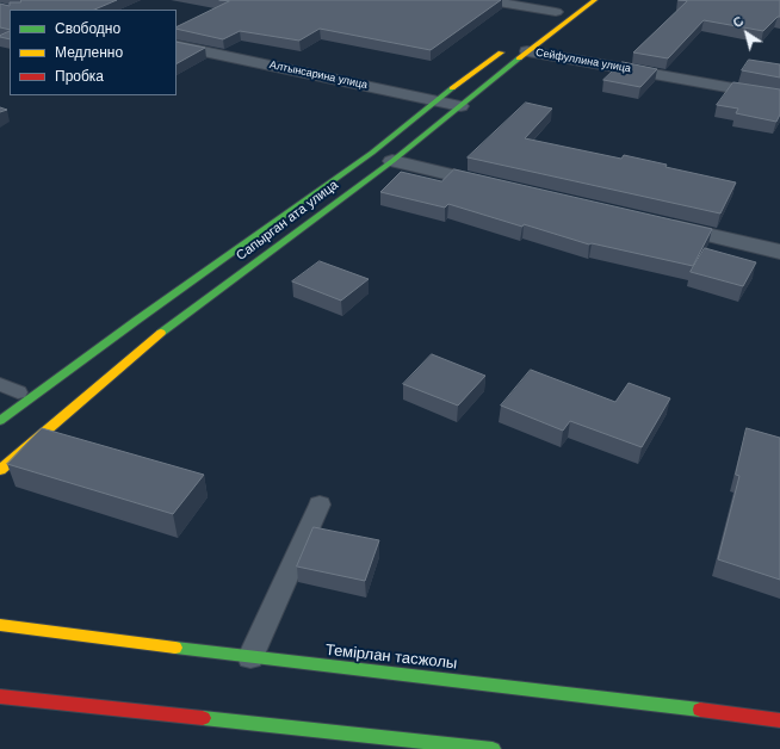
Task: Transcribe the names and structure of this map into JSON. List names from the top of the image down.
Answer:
{
  "streets": {
    "main road": ["Сапырган ата улица", "Темірлан тасжолы"],
    "street": ["Сейфуллина улица", "Алтынсарина улица"]
  },
  "crossings": [
    ["Сейфуллина улица", "Сапырган ата улица"],
    ["Алтынсарина улица", "Сапырган ата улица"]
  ],
  "legend": ["Свободно", "Медленно", "Пробка"],
  "north": "top left"
}
